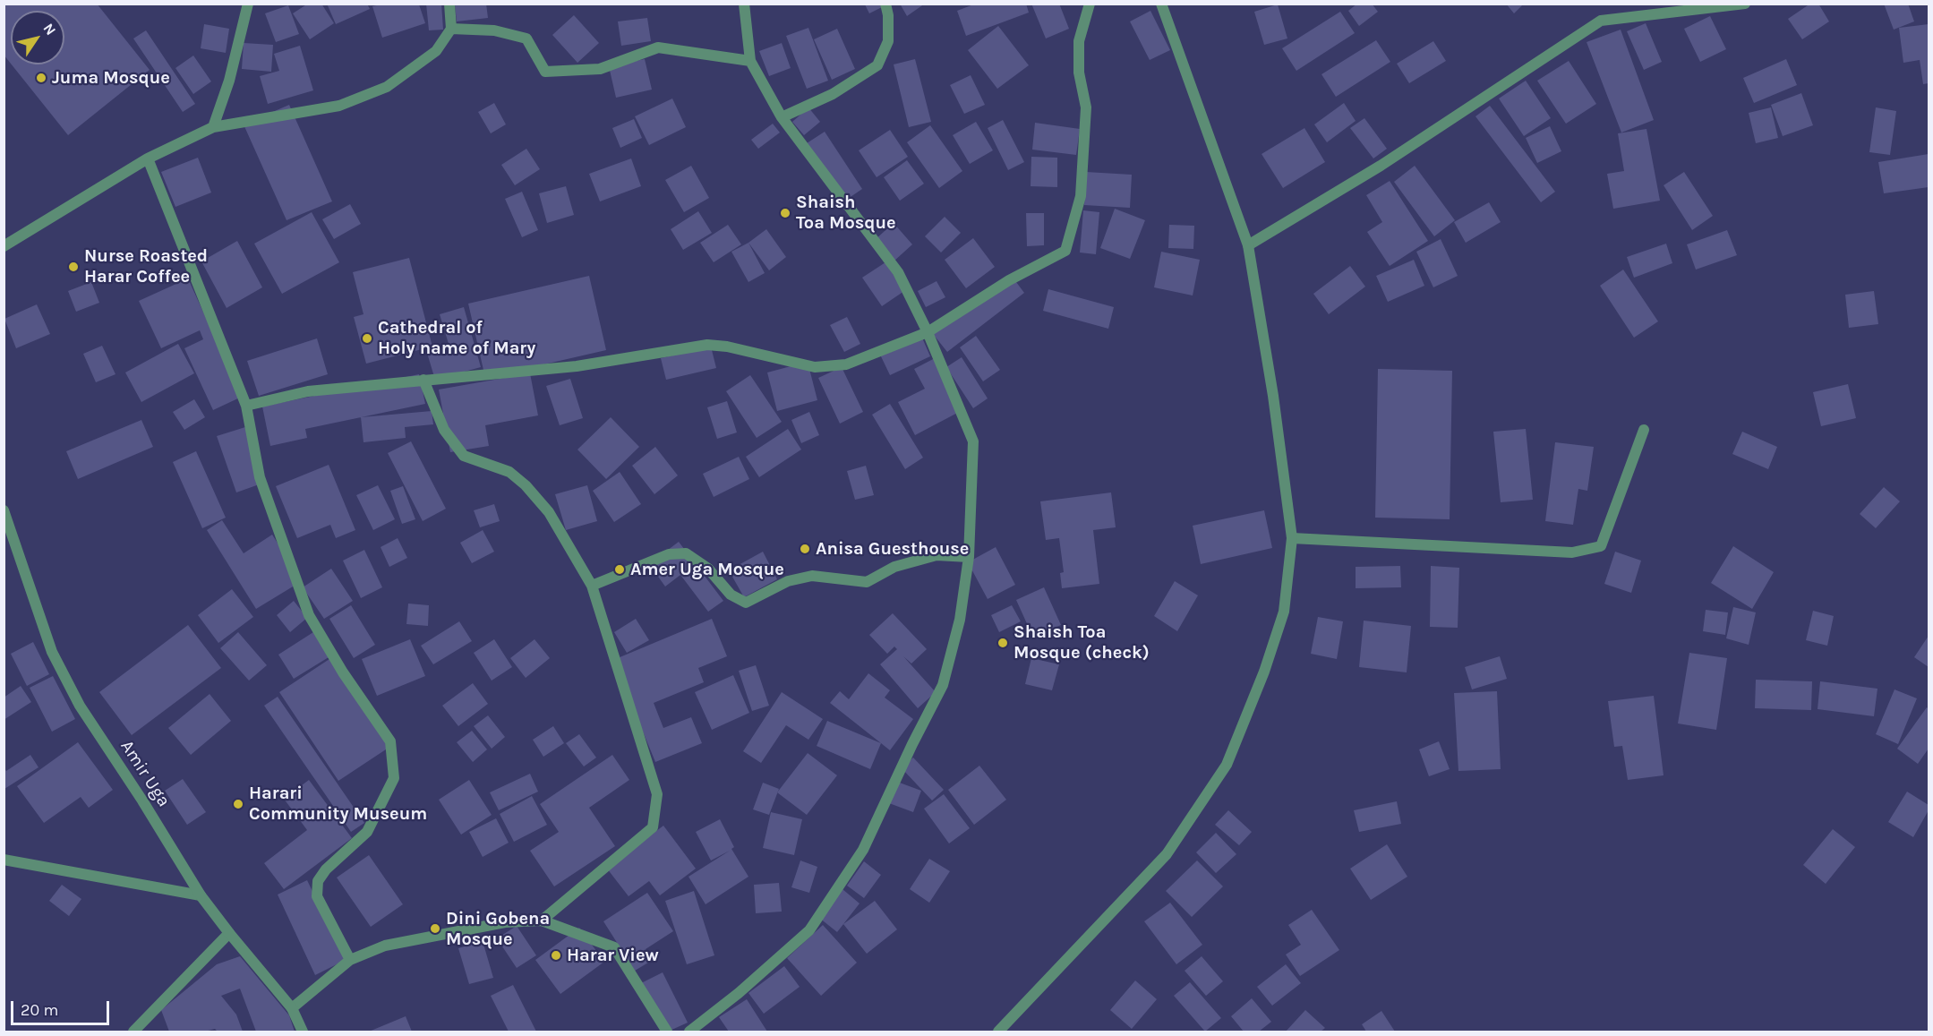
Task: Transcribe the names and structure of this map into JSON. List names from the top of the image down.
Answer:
{
  "streets": {
    "street": ["Amir Uga"]
  },
  "places": [
    "Juma Mosque",
    "Shaish Toa Mosque",
    "Nurse Roasted Harar Coffee",
    "Cathedral of Holy name of Mary",
    "Anisa Guesthouse",
    "Amer Uga Mosque",
    "Shaish Toa Mosque (check)",
    "Harari Community Museum",
    "Dini Gobena Mosque",
    "Harar View"
  ],
  "scale_bar": "20 m",
  "north": "top right"
}
